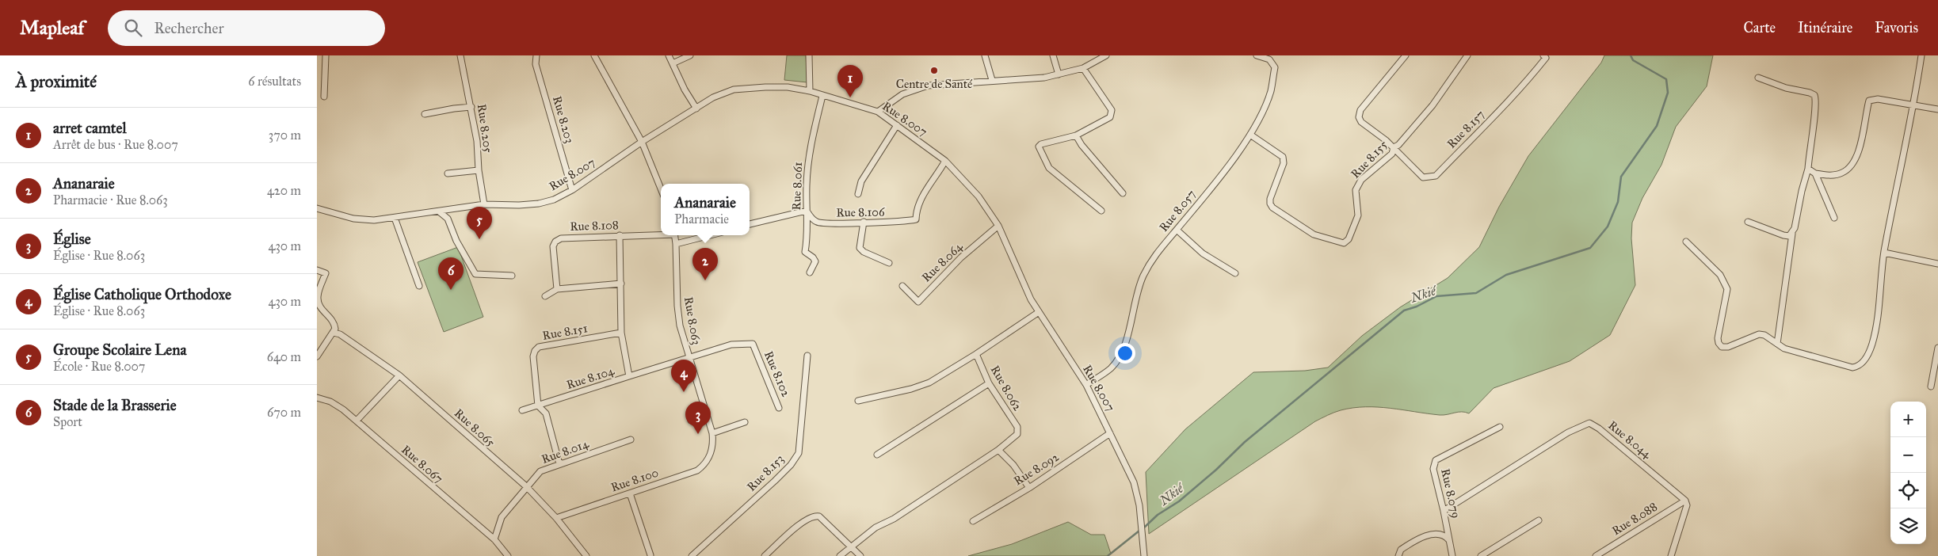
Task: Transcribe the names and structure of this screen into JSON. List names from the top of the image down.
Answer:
{
  "streets": {
    "street": [
      "Rue 8.007",
      "Rue 8.203",
      "Rue 8.205",
      "Rue 8.157",
      "Rue 8.155",
      "Rue 8.061",
      "Rue 8.057",
      "Rue 8.106",
      "Rue 8.108",
      "Rue 8.064",
      "Rue 8.063",
      "Rue 8.151",
      "Rue 8.102",
      "Rue 8.104",
      "Rue 8.062",
      "Rue 8.065",
      "Rue 8.044",
      "Rue 8.014",
      "Rue 8.067",
      "Rue 8.092",
      "Rue 8.153",
      "Rue 8.100",
      "Rue 8.079",
      "Rue 8.088"
    ]
  },
  "crossings": [
    ["Rue 8.007", "Rue 8.203"],
    ["Rue 8.007", "Rue 8.205"],
    ["Rue 8.007", "Rue 8.061"],
    ["Rue 8.007", "Rue 8.057"],
    ["Rue 8.007", "Rue 8.106"],
    ["Rue 8.007", "Rue 8.064"],
    ["Rue 8.007", "Rue 8.092"],
    ["Rue 8.157", "Rue 8.155"],
    ["Rue 8.155", "Rue 8.057"],
    ["Rue 8.061", "Rue 8.106"],
    ["Rue 8.063", "Rue 8.102"],
    ["Rue 8.063", "Rue 8.100"],
    ["Rue 8.151", "Rue 8.104"],
    ["Rue 8.151", "Rue 8.014"],
    ["Rue 8.065", "Rue 8.014"],
    ["Rue 8.065", "Rue 8.100"],
    ["Rue 8.044", "Rue 8.079"],
    ["Rue 8.044", "Rue 8.088"],
    ["Rue 8.014", "Rue 8.067"]
  ],
  "water": ["Nkié"],
  "places": ["Centre de Santé"],
  "page": {
    "header": "Mapleaf",
    "search": "Rechercher",
    "nav": ["Carte", "Itinéraire", "Favoris"],
    "heading": ["À proximité", "6 résultats"],
    "pins": [
      "1",
      "5",
      "2",
      "6",
      "4",
      "3"
    ],
    "list": [
      {
        "mark": "1",
        "name": "arret camtel",
        "note": "Arrêt de bus · Rue 8.007",
        "value": "370 m"
      },
      {
        "mark": "2",
        "name": "Ananaraie",
        "note": "Pharmacie · Rue 8.063",
        "value": "420 m"
      },
      {
        "mark": "3",
        "name": "Église",
        "note": "Église · Rue 8.063",
        "value": "430 m"
      },
      {
        "mark": "4",
        "name": "Église Catholique Orthodoxe",
        "note": "Église · Rue 8.063",
        "value": "430 m"
      },
      {
        "mark": "5",
        "name": "Groupe Scolaire Lena",
        "note": "École · Rue 8.007",
        "value": "640 m"
      },
      {
        "mark": "6",
        "name": "Stade de la Brasserie",
        "note": "Sport",
        "value": "670 m"
      }
    ],
    "popup": ["Ananaraie", "Pharmacie"],
    "map_buttons": ["+", "−"]
  }
}
